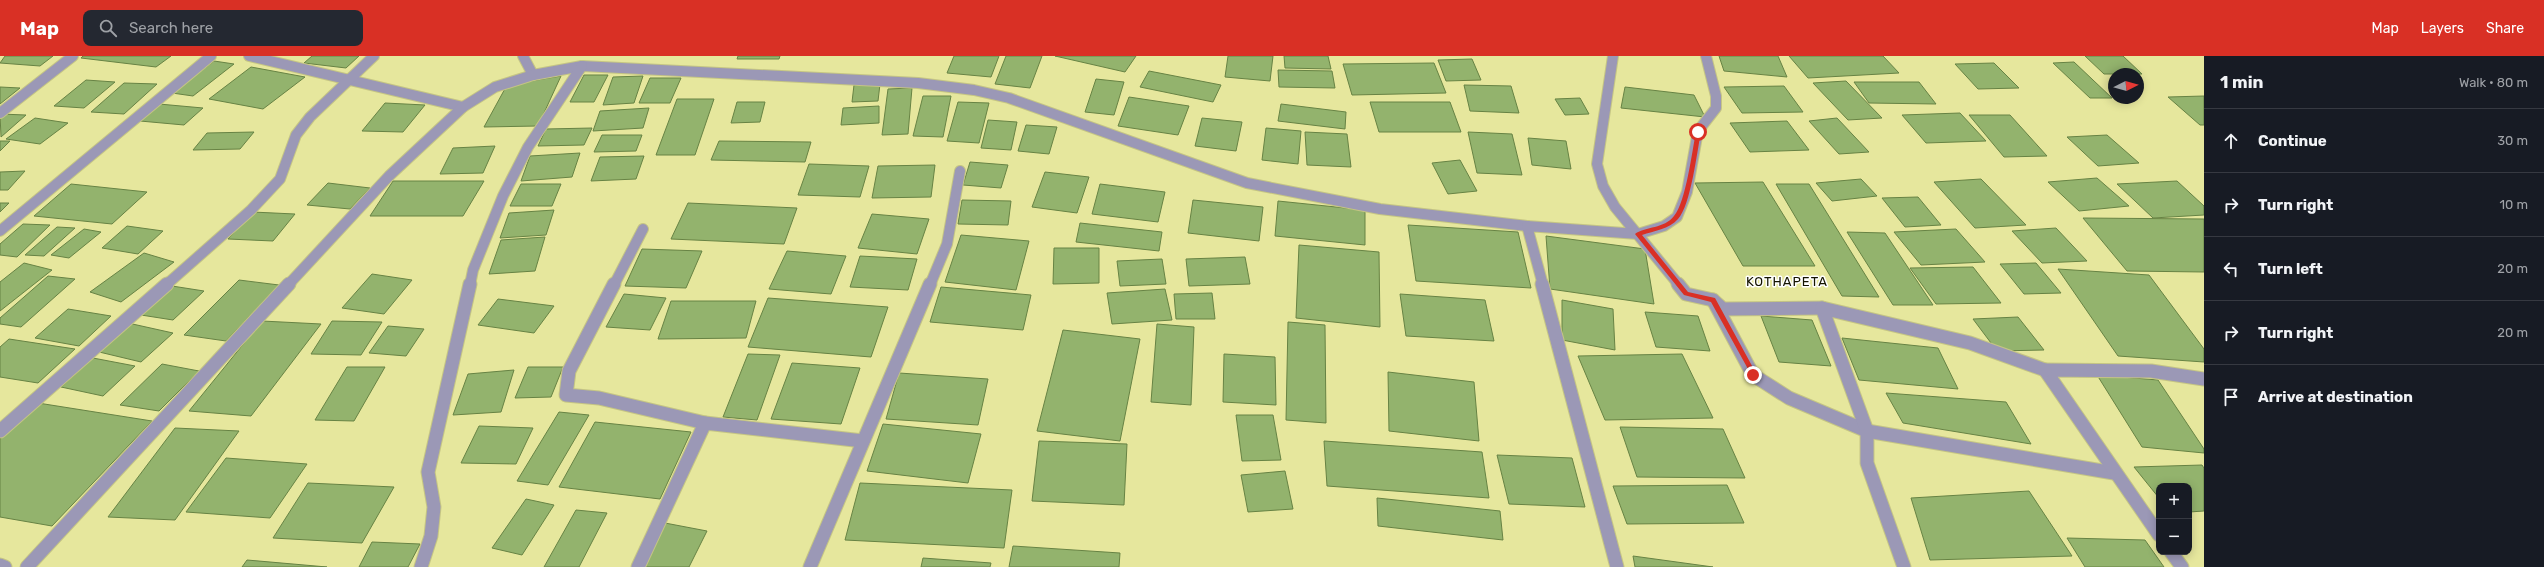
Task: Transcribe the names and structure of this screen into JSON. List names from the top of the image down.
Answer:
{
  "districts": ["KOTHAPETA"],
  "north": "right",
  "page": {
    "header": "Map",
    "search": "Search here",
    "nav": ["Map", "Layers", "Share"],
    "heading": ["1 min", "Walk · 80 m"],
    "list": [
      ["Continue", "30 m"],
      ["Turn right", "10 m"],
      ["Turn left", "20 m"],
      ["Turn right", "20 m"],
      "Arrive at destination"
    ],
    "map_buttons": ["+", "−"]
  }
}
